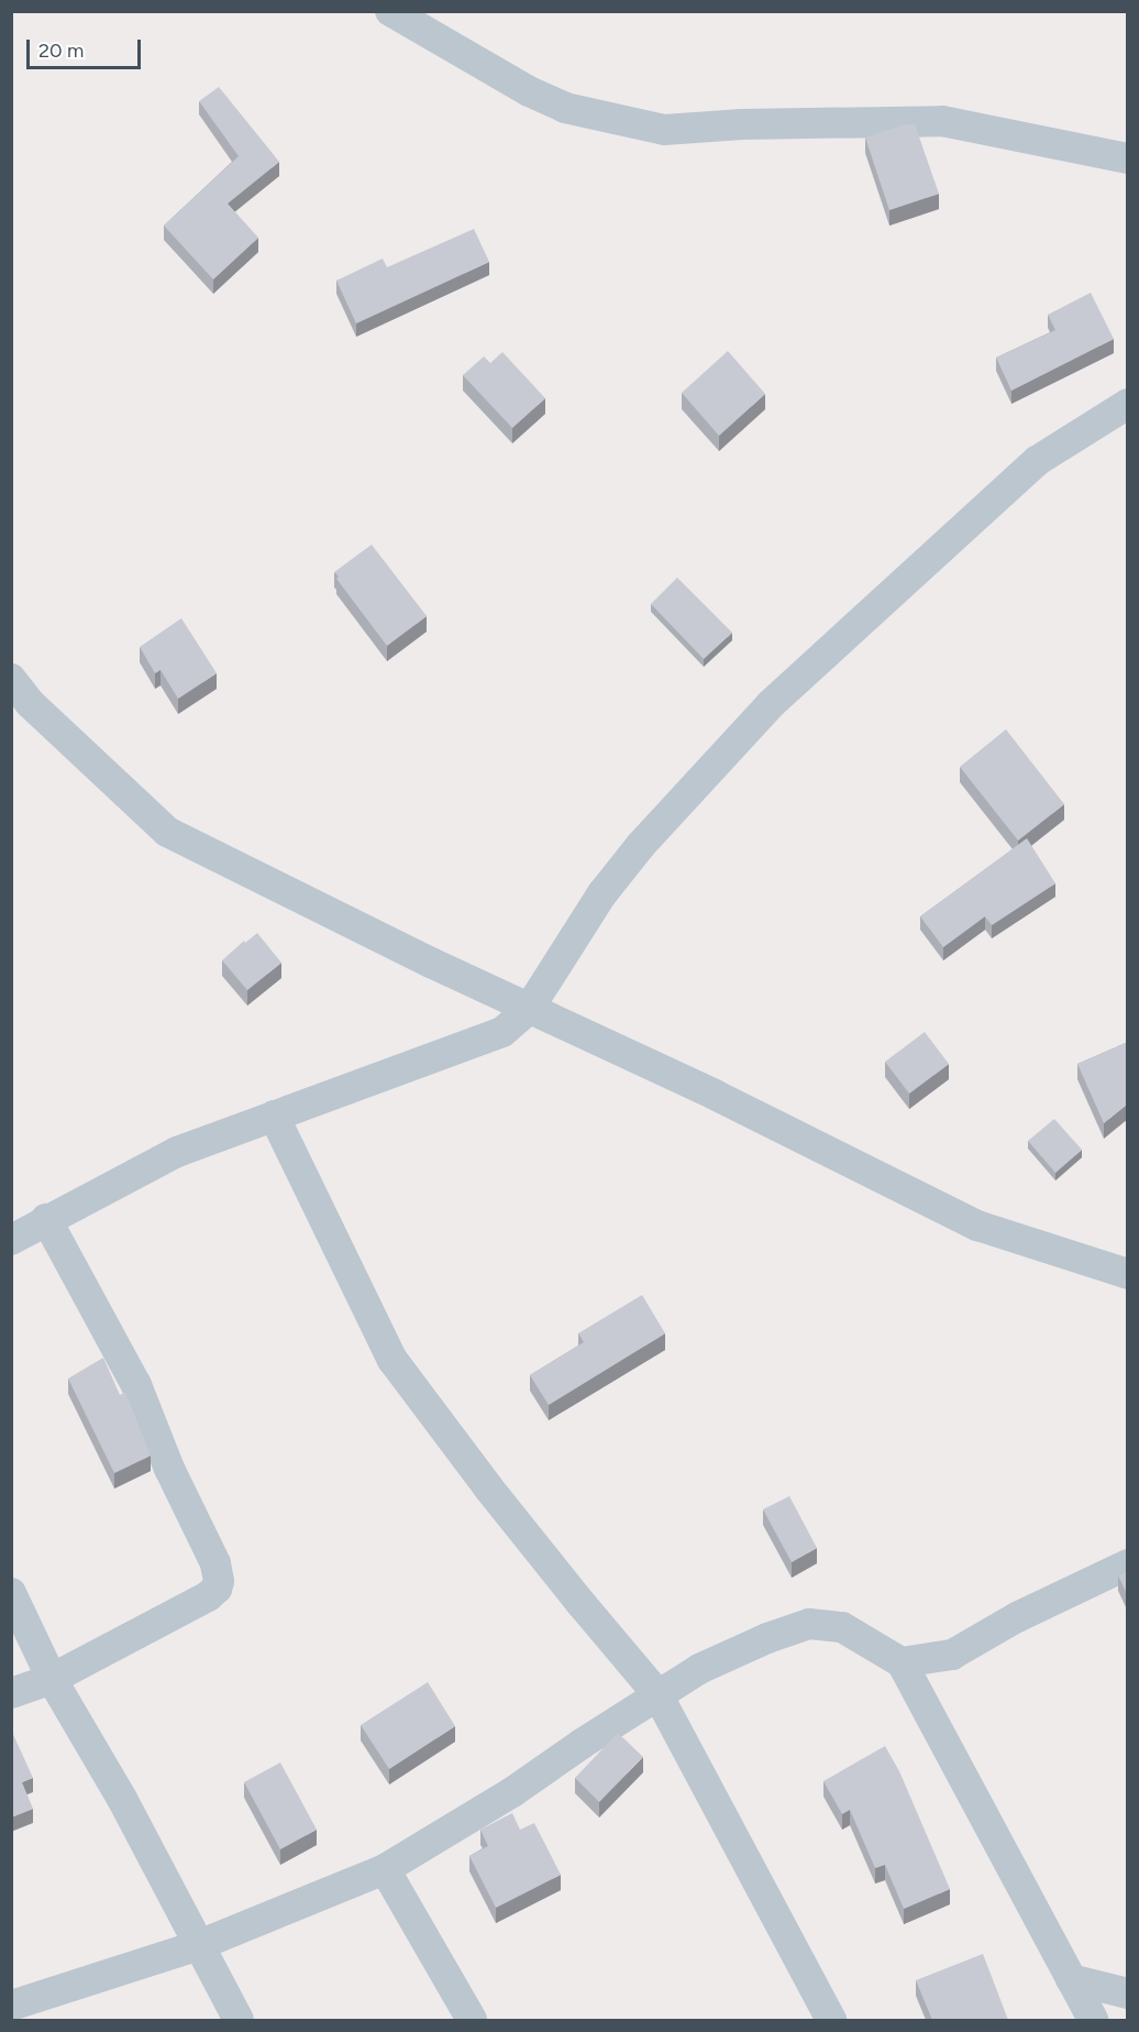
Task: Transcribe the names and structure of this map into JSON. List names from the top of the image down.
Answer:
{
  "scale_bar": "20 m"
}
